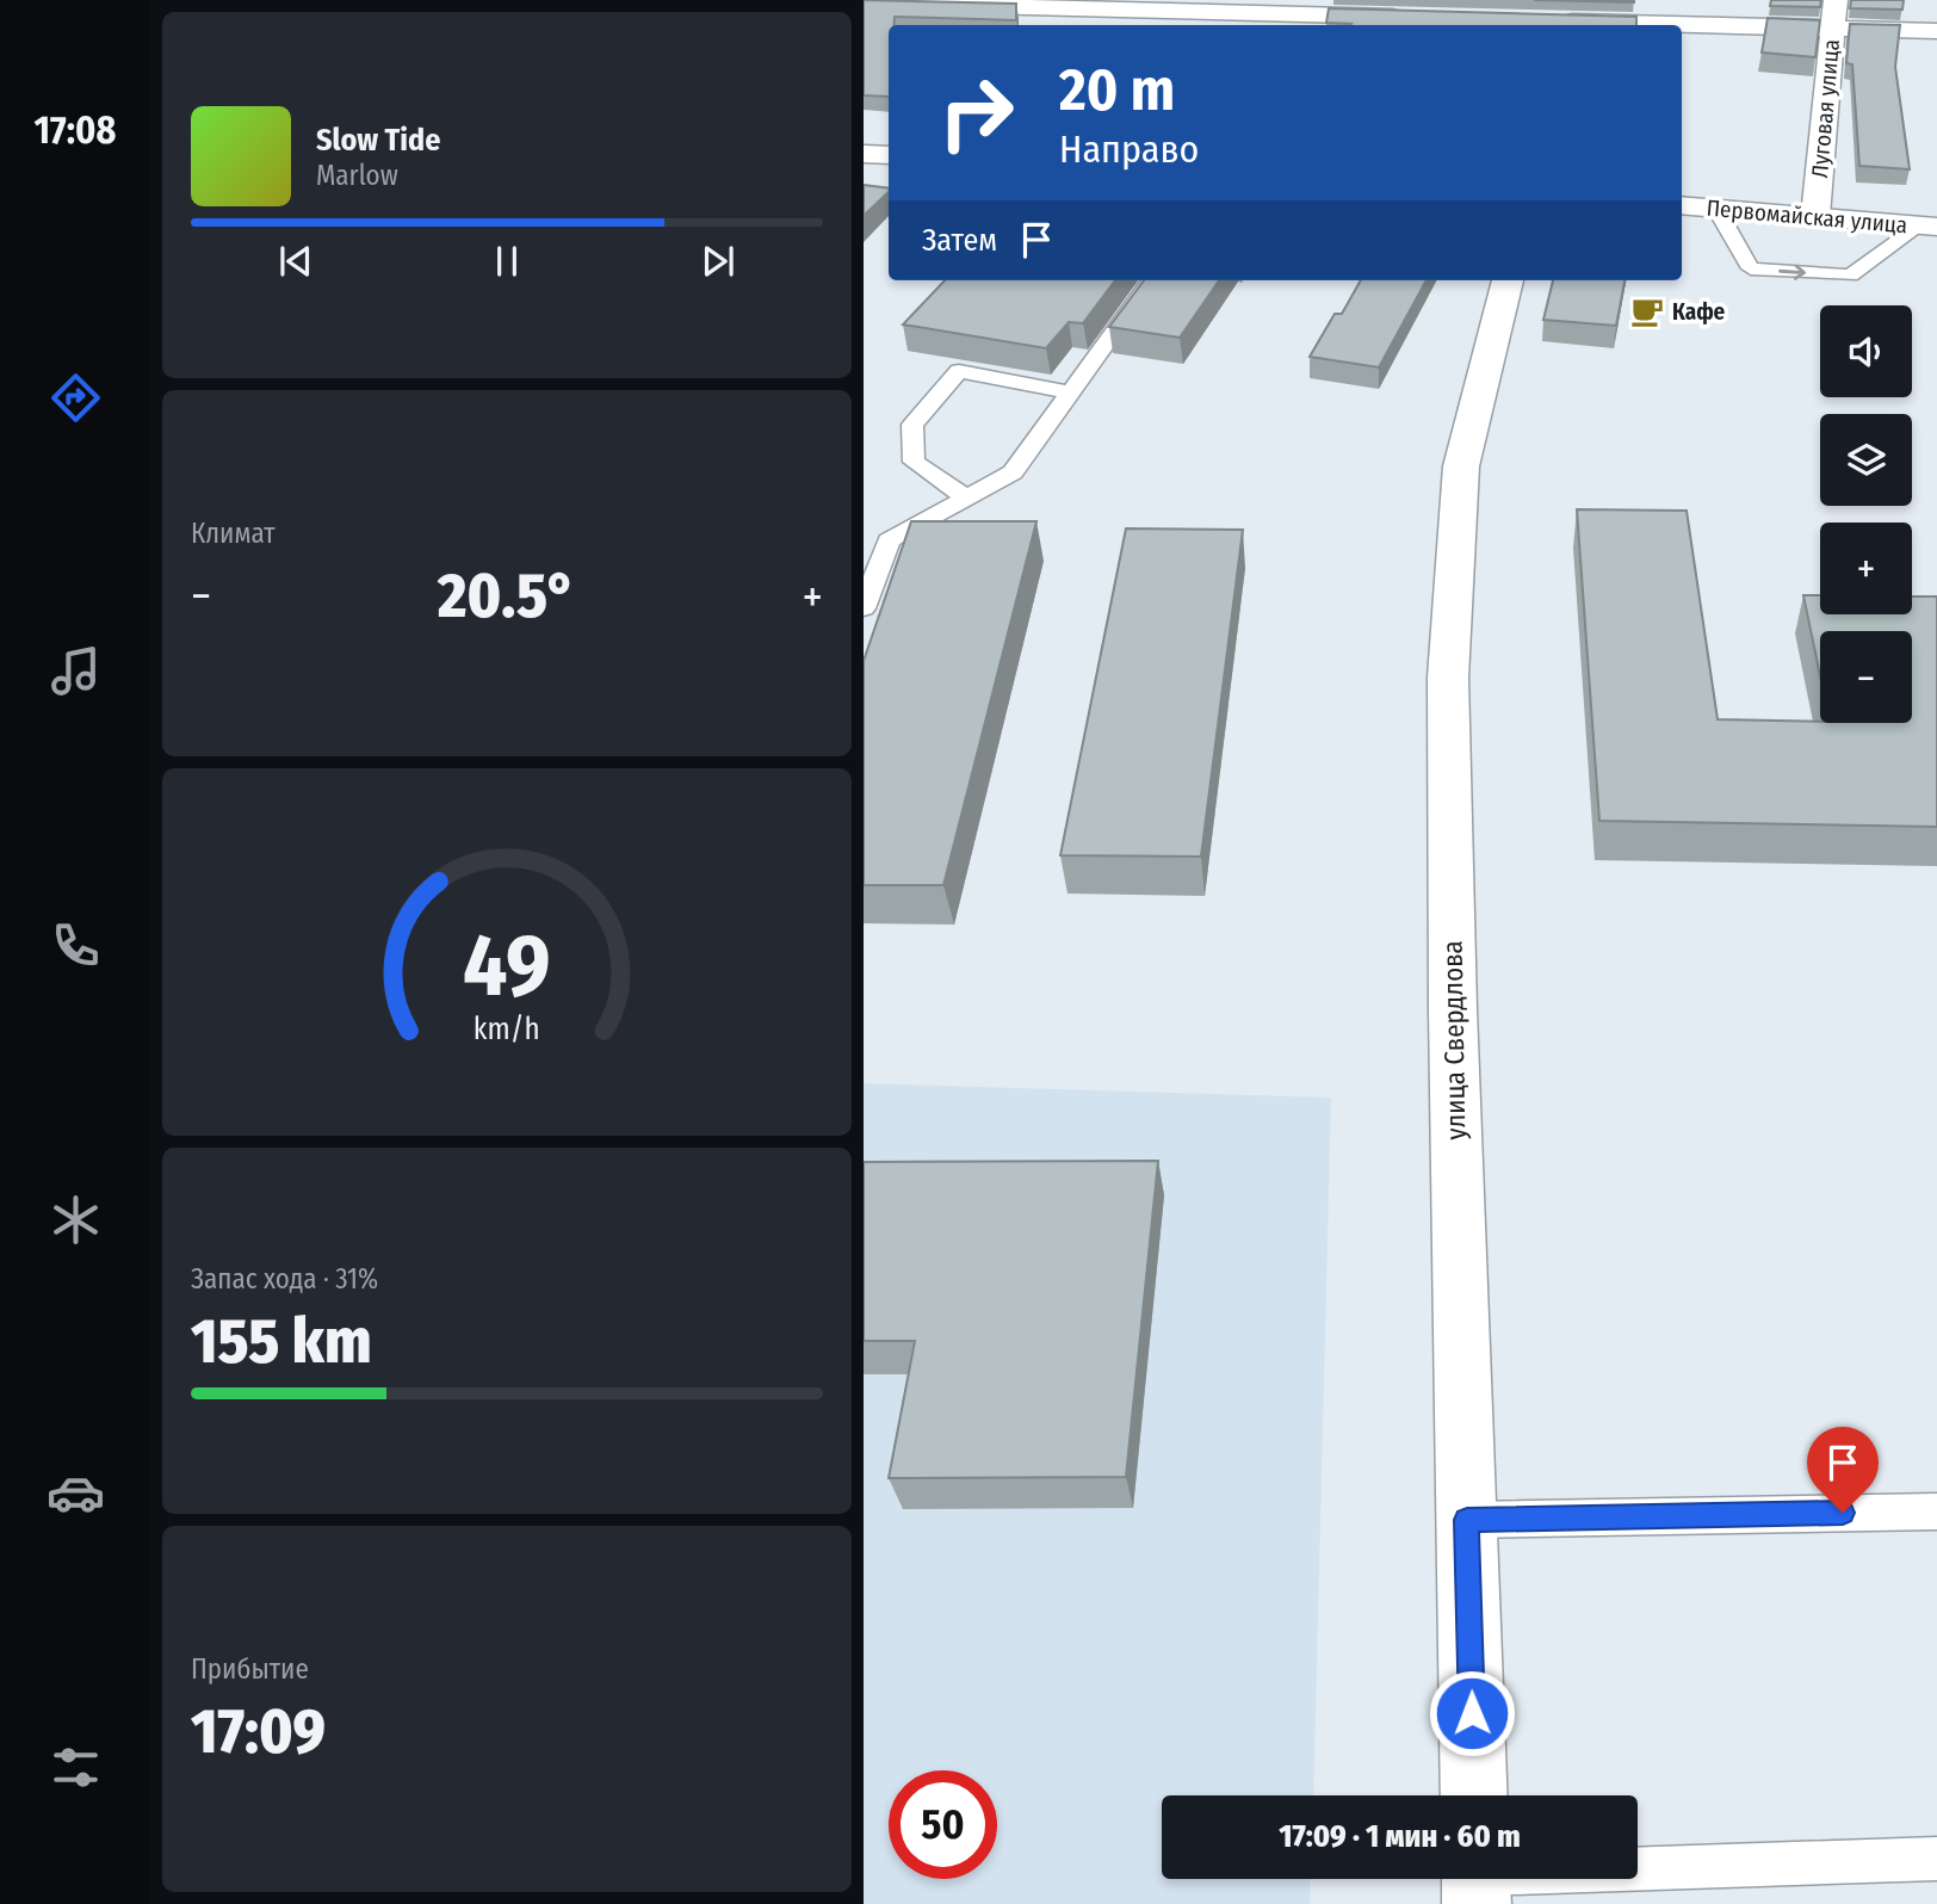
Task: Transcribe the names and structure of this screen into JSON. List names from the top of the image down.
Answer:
{
  "streets": {
    "street": ["Луговая улица", "Первомайская улица", "улица Свердлова"]
  },
  "crossings": [
    ["Луговая улица", "Первомайская улица"]
  ],
  "places": {
    "cafe": ["Кафе"]
  },
  "page": {
    "tabs": "17:08",
    "turn": ["20 m", "Направо"],
    "song": ["Slow Tide", "Marlow"],
    "then": "Затем",
    "map_buttons": ["+", "−"],
    "tile": [
      "Климат",
      ["Запас хода · 31%", "155 km"],
      ["Прибытие", "17:09"]
    ],
    "heat": ["−", "20.5°", "+"],
    "limit": "50",
    "trip": "17:09 · 1 мин · 60 m",
    "gauge": ["49", "km/h"]
  }
}
